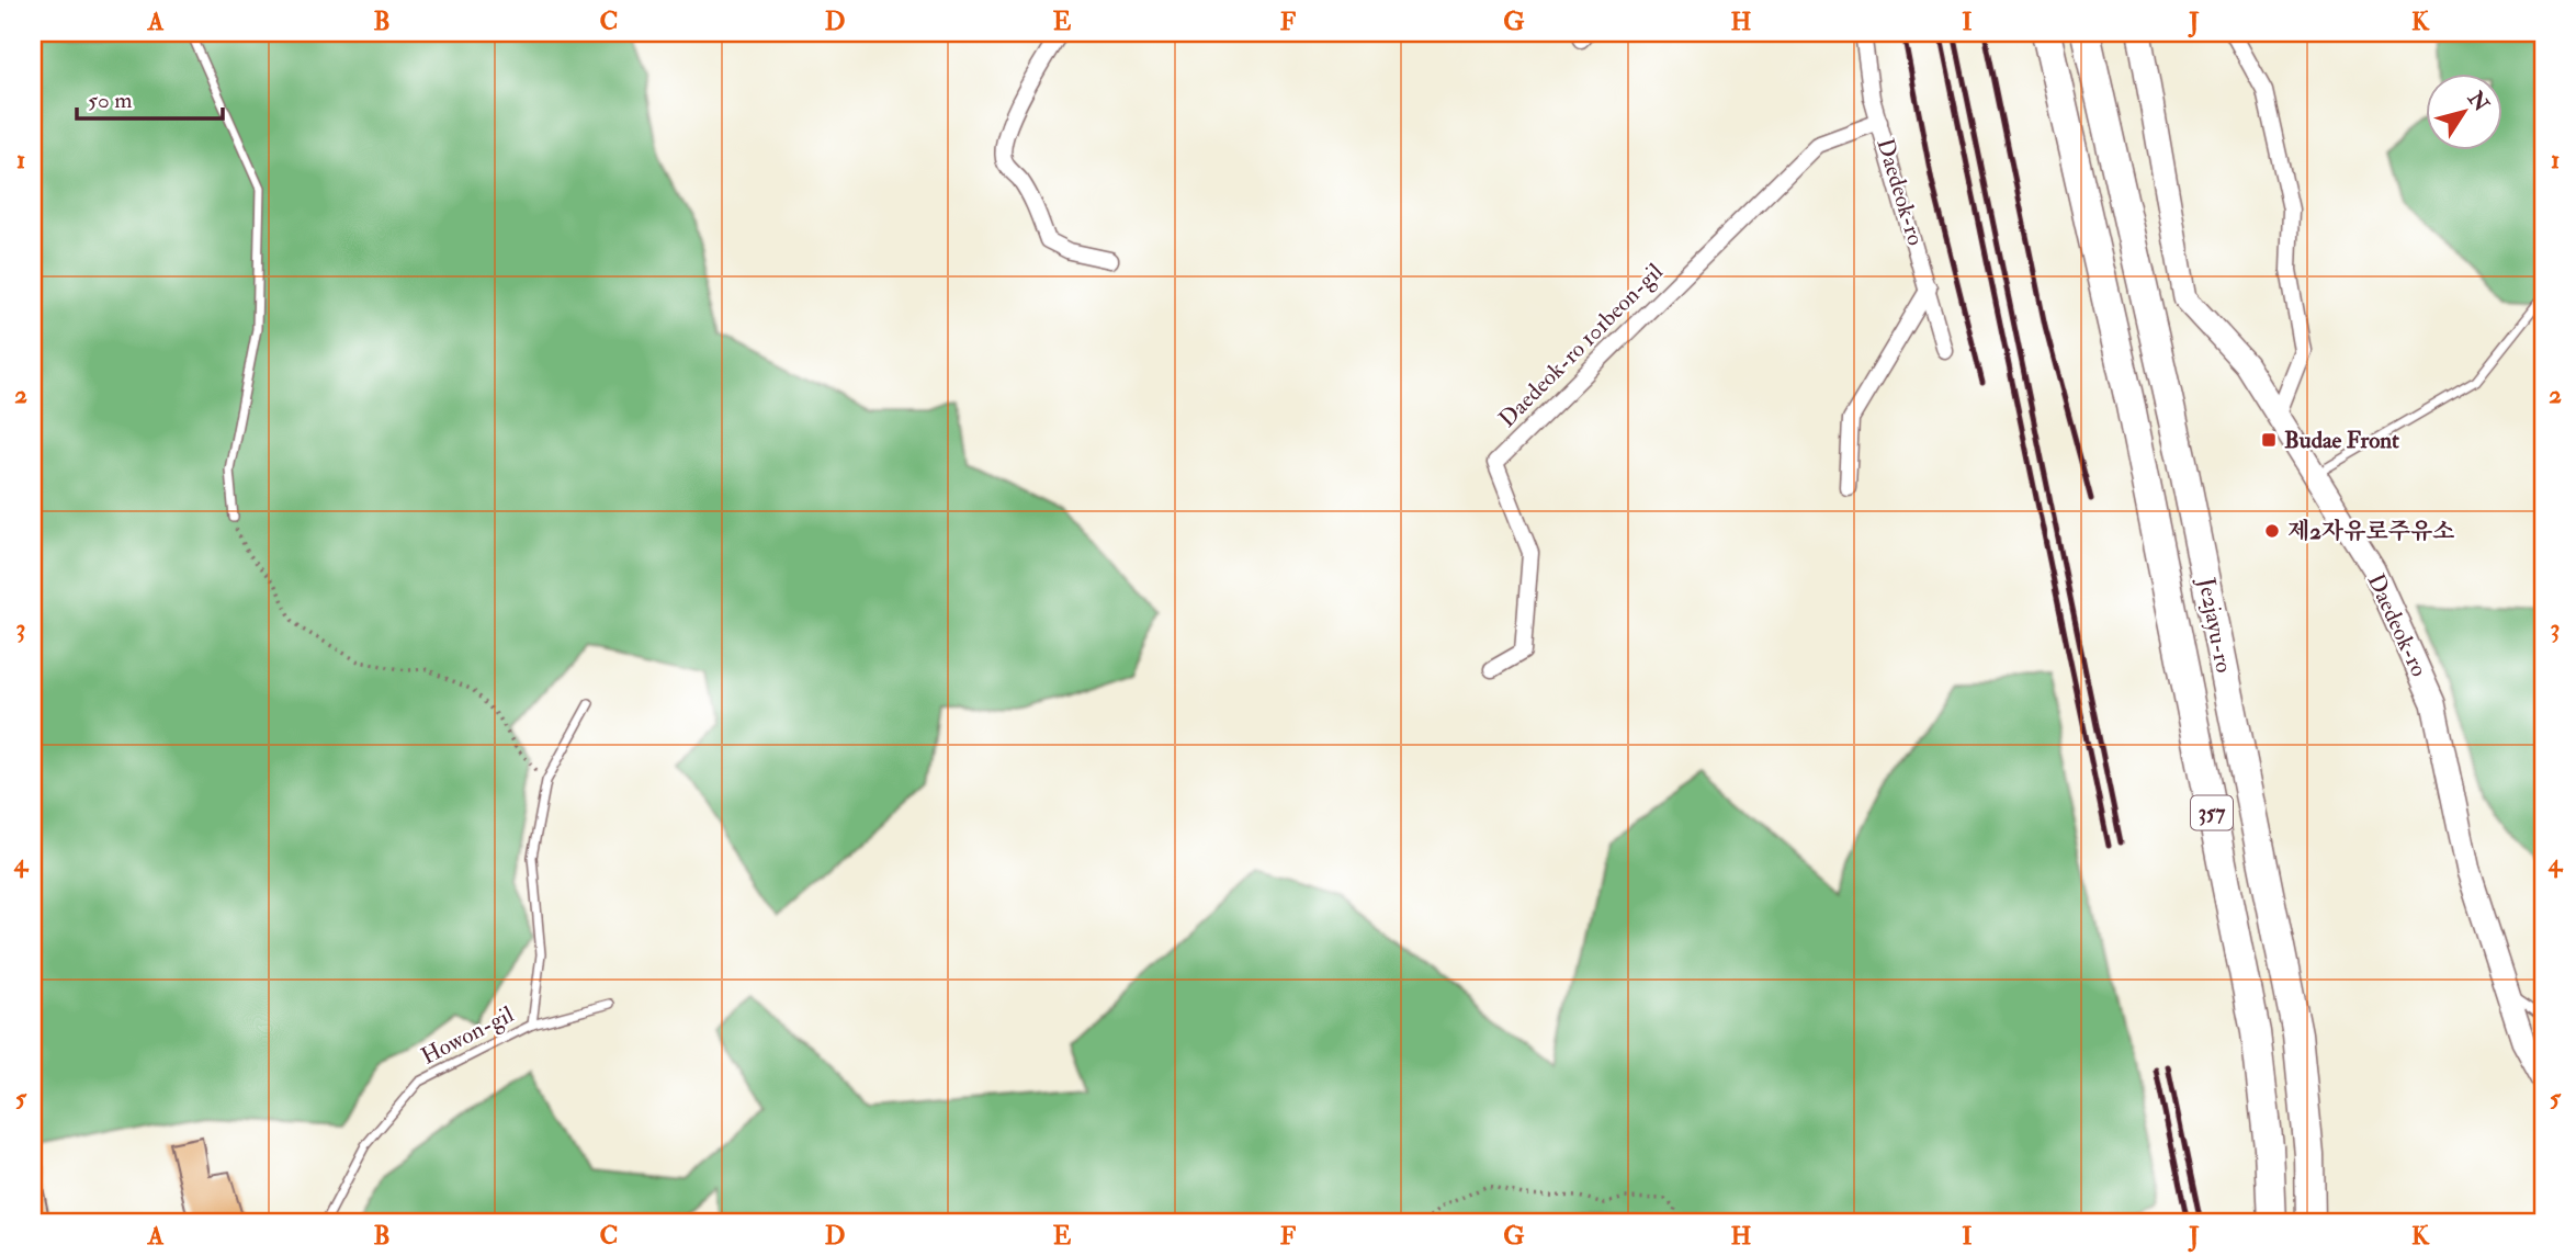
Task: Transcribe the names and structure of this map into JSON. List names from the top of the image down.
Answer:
{
  "streets": {
    "highway": ["Je2jayu-ro", "357"],
    "street": ["Daedeok-ro", "Daedeok-ro 101beon-gil"],
    "lane": ["Howon-gil"]
  },
  "crossings": [
    ["Daedeok-ro", "Daedeok-ro 101beon-gil"]
  ],
  "places": {
    "transit": ["Budae Front"],
    "other": ["제2자유로주유소"]
  },
  "scale_bar": "50 m",
  "north": "top right",
  "grid": {
    "columns": [
      "A",
      "B",
      "C",
      "D",
      "E",
      "F",
      "G",
      "H",
      "I",
      "J",
      "K"
    ],
    "rows": [
      "1",
      "2",
      "3",
      "4",
      "5"
    ]
  }
}
